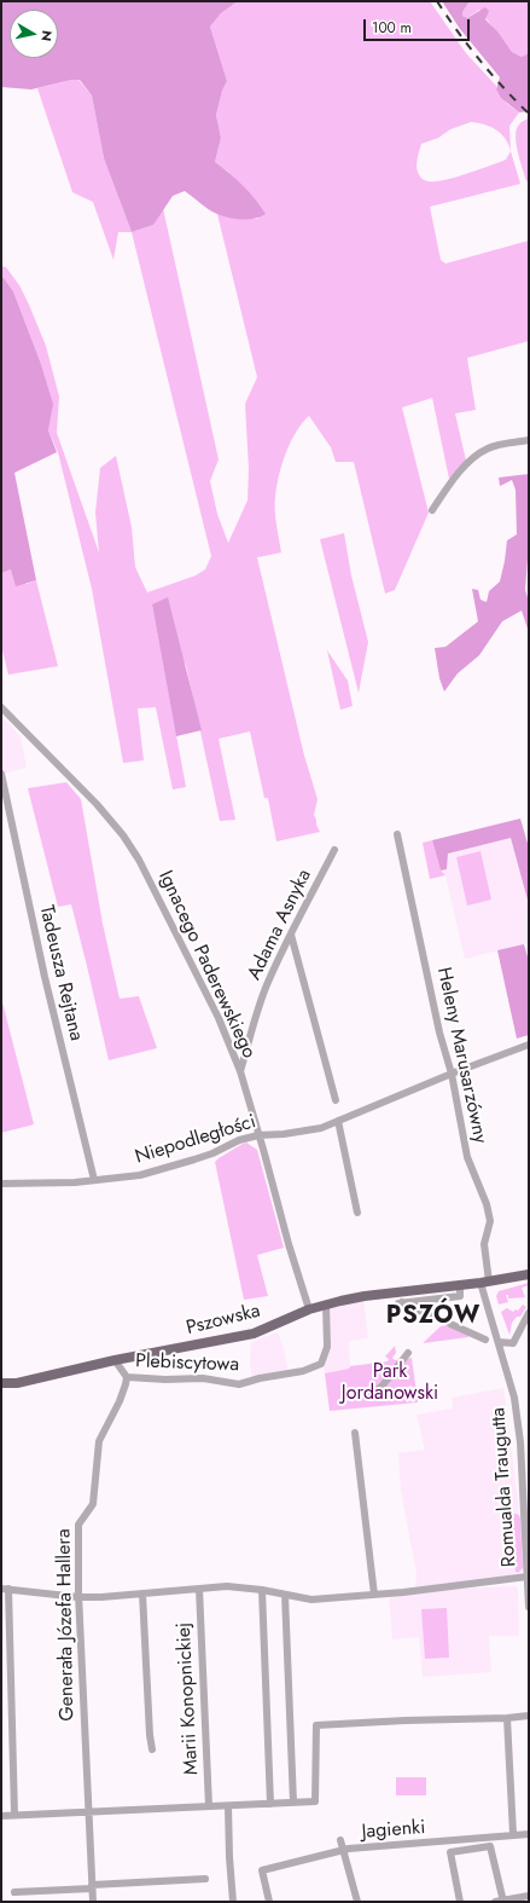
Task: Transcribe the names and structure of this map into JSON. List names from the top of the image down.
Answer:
{
  "streets": {
    "main road": ["Pszowska"],
    "street": [
      "Adama Asnyka",
      "Ignacego Paderewskiego",
      "Tadeusza Rejtana",
      "Heleny Marusarzówny",
      "Niepodległości",
      "Plebiscytowa",
      "Romualda Traugutta",
      "Generała Józefa Hallera",
      "Marii Konopnickiej",
      "Jagienki"
    ]
  },
  "crossings": [
    ["Adama Asnyka", "Ignacego Paderewskiego"],
    ["Ignacego Paderewskiego", "Niepodległości"],
    ["Ignacego Paderewskiego", "Pszowska"],
    ["Tadeusza Rejtana", "Niepodległości"],
    ["Heleny Marusarzówny", "Niepodległości"],
    ["Heleny Marusarzówny", "Pszowska"],
    ["Heleny Marusarzówny", "Romualda Traugutta"],
    ["Pszowska", "Plebiscytowa"],
    ["Pszowska", "Romualda Traugutta"],
    ["Plebiscytowa", "Generała Józefa Hallera"]
  ],
  "districts": ["PSZÓW"],
  "parks": ["Park Jordanowski"],
  "scale_bar": "100 m",
  "north": "right"
}
